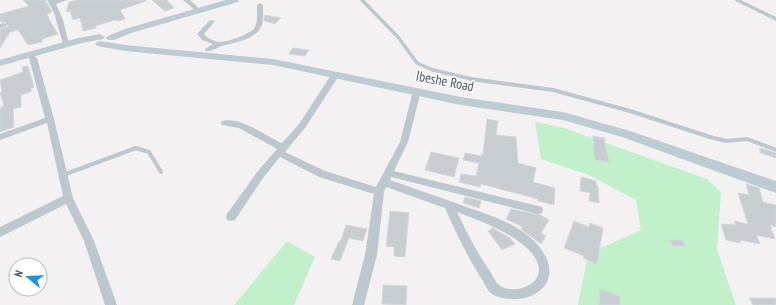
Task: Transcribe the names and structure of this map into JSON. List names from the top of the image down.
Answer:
{
  "streets": {
    "main road": ["Ibeshe Road"]
  },
  "north": "left"
}
